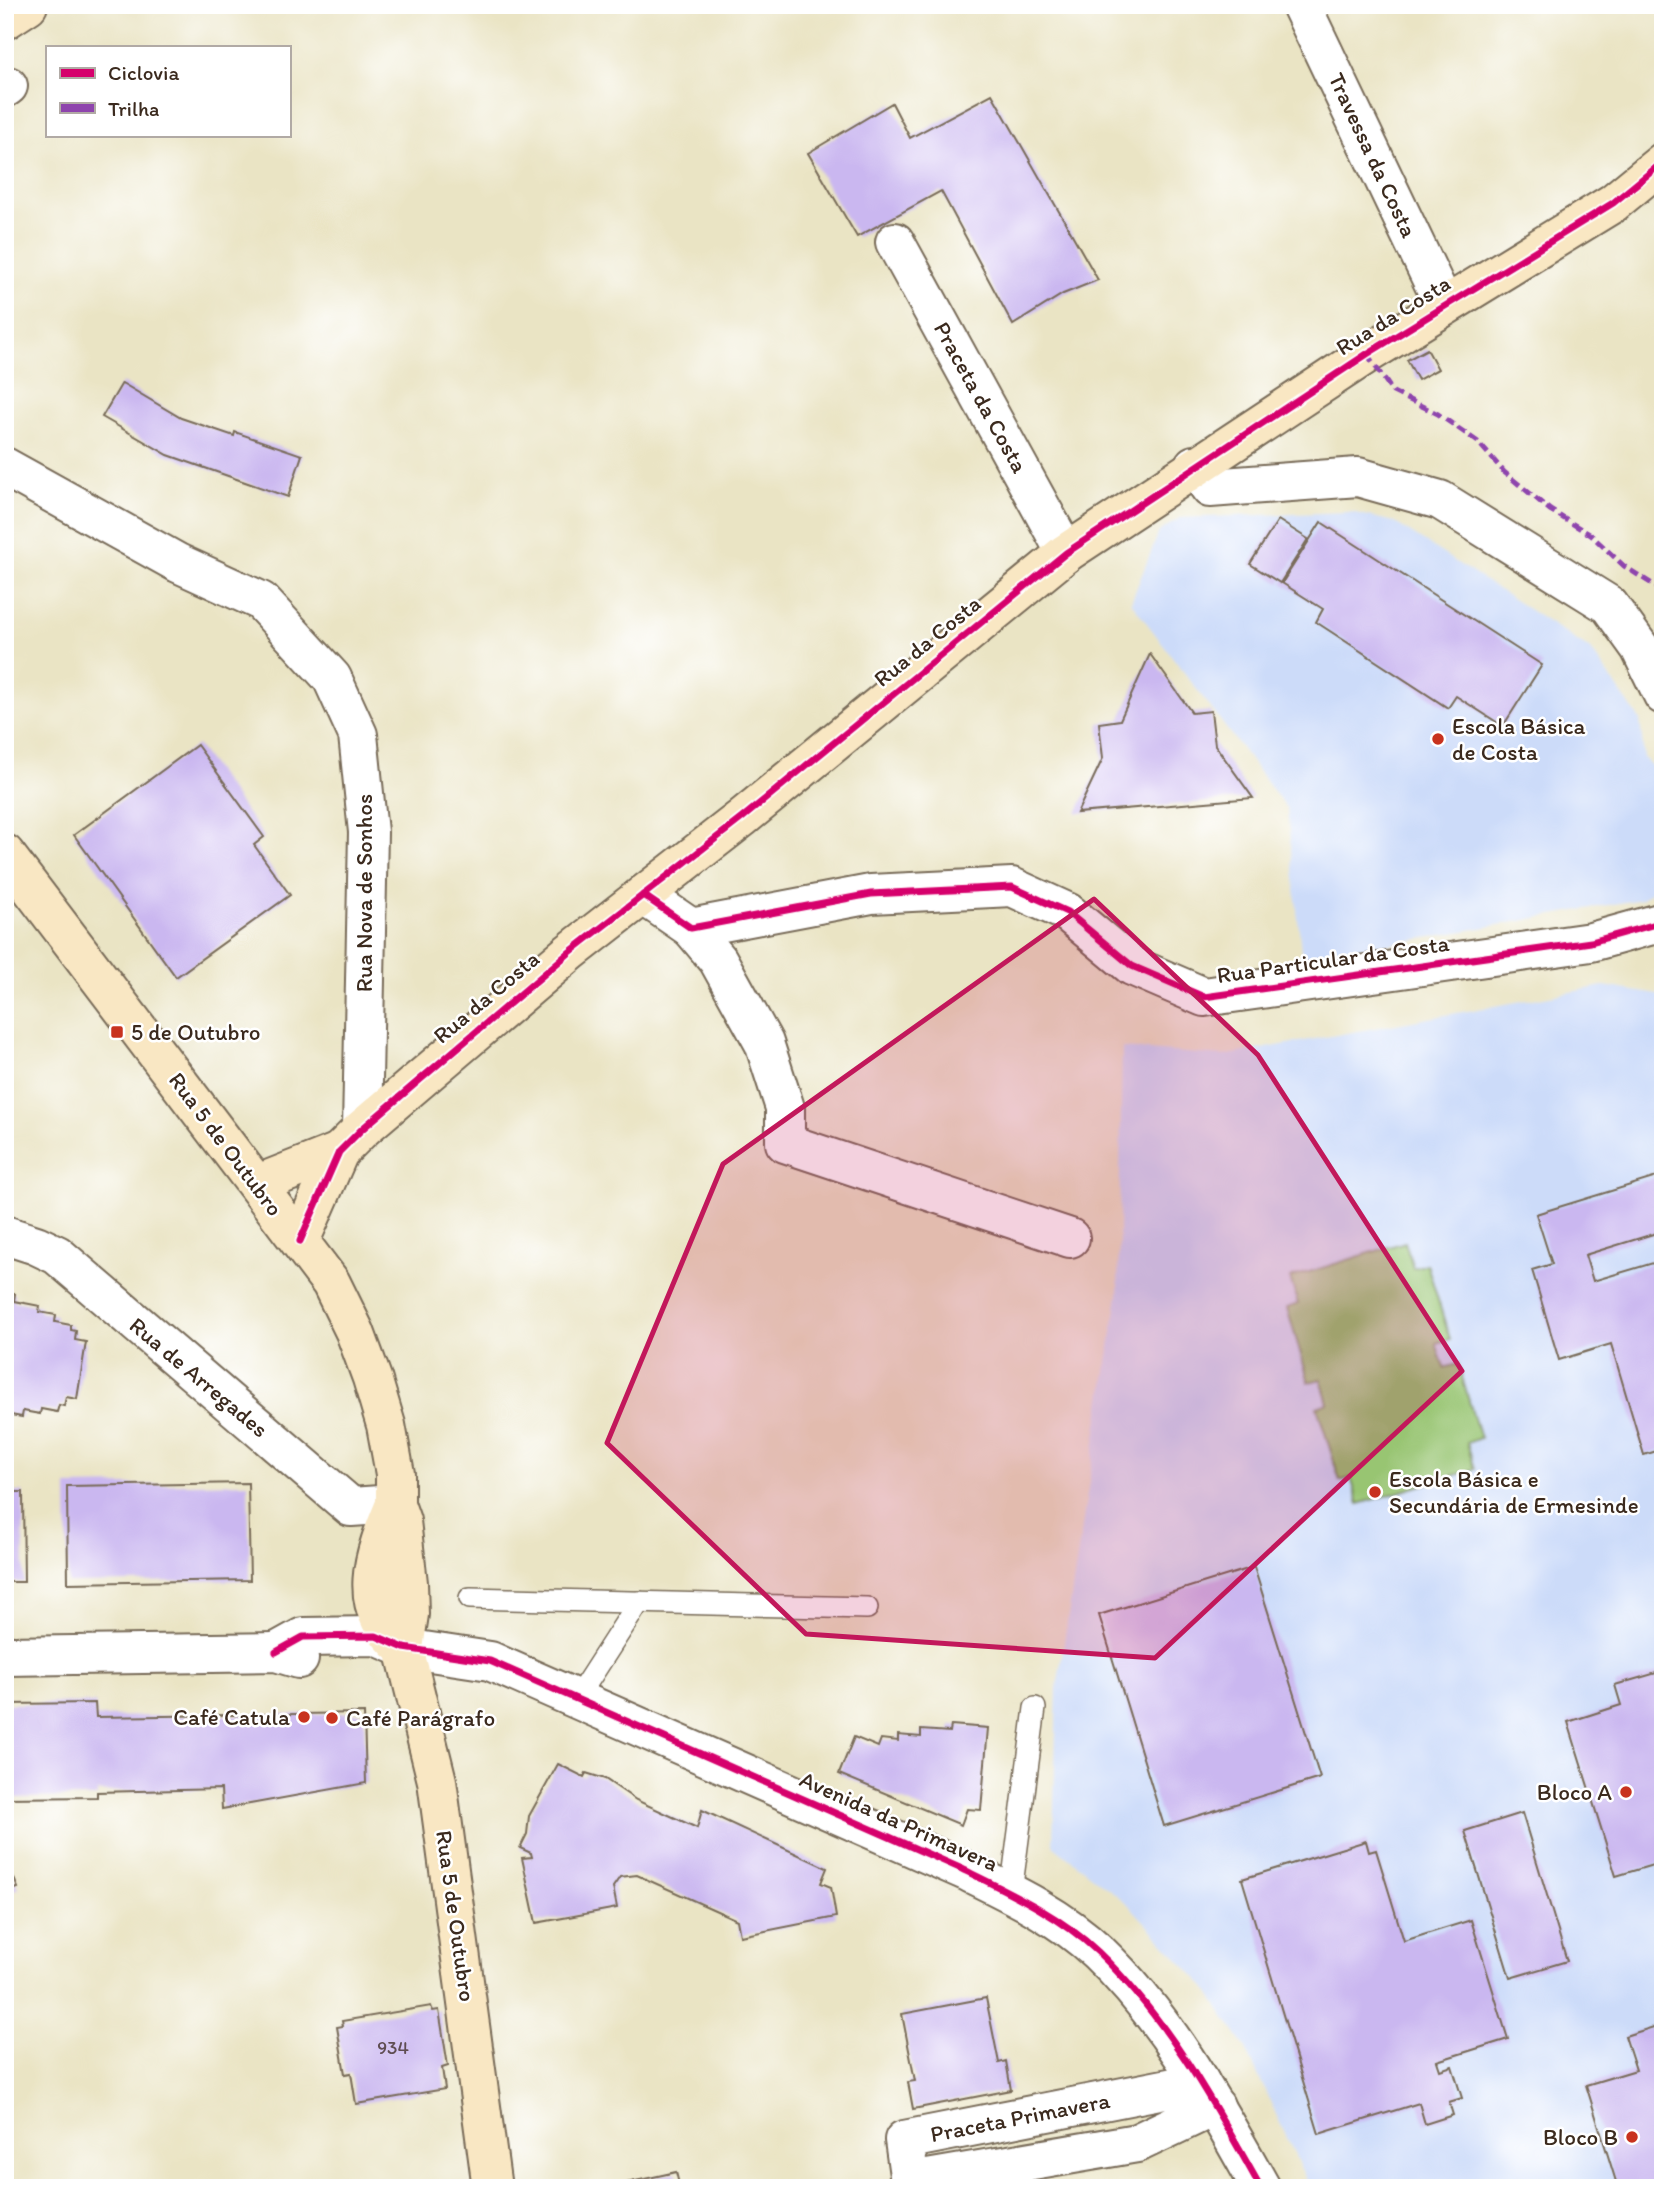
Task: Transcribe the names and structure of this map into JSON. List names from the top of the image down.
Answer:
{
  "streets": {
    "street": [
      "Travessa da Costa",
      "Rua da Costa",
      "Praceta da Costa",
      "Rua Nova de Sonhos",
      "Rua Particular da Costa",
      "Rua 5 de Outubro",
      "Rua de Arregades",
      "Avenida da Primavera",
      "Praceta Primavera"
    ]
  },
  "crossings": [
    ["Travessa da Costa", "Rua da Costa"],
    ["Rua da Costa", "Praceta da Costa"],
    ["Rua da Costa", "Rua Nova de Sonhos"],
    ["Rua da Costa", "Rua 5 de Outubro"],
    ["Rua 5 de Outubro", "Rua de Arregades"],
    ["Rua 5 de Outubro", "Avenida da Primavera"],
    ["Avenida da Primavera", "Praceta Primavera"]
  ],
  "places": {
    "other": [
      "Escola Básica de Costa",
      "Escola Básica e Secundária de Ermesinde",
      "Café Catula",
      "Café Parágrafo",
      "Bloco A",
      "Bloco B"
    ],
    "transit": ["5 de Outubro"]
  },
  "house_numbers": ["934"],
  "legend": ["Ciclovia", "Trilha"]
}
